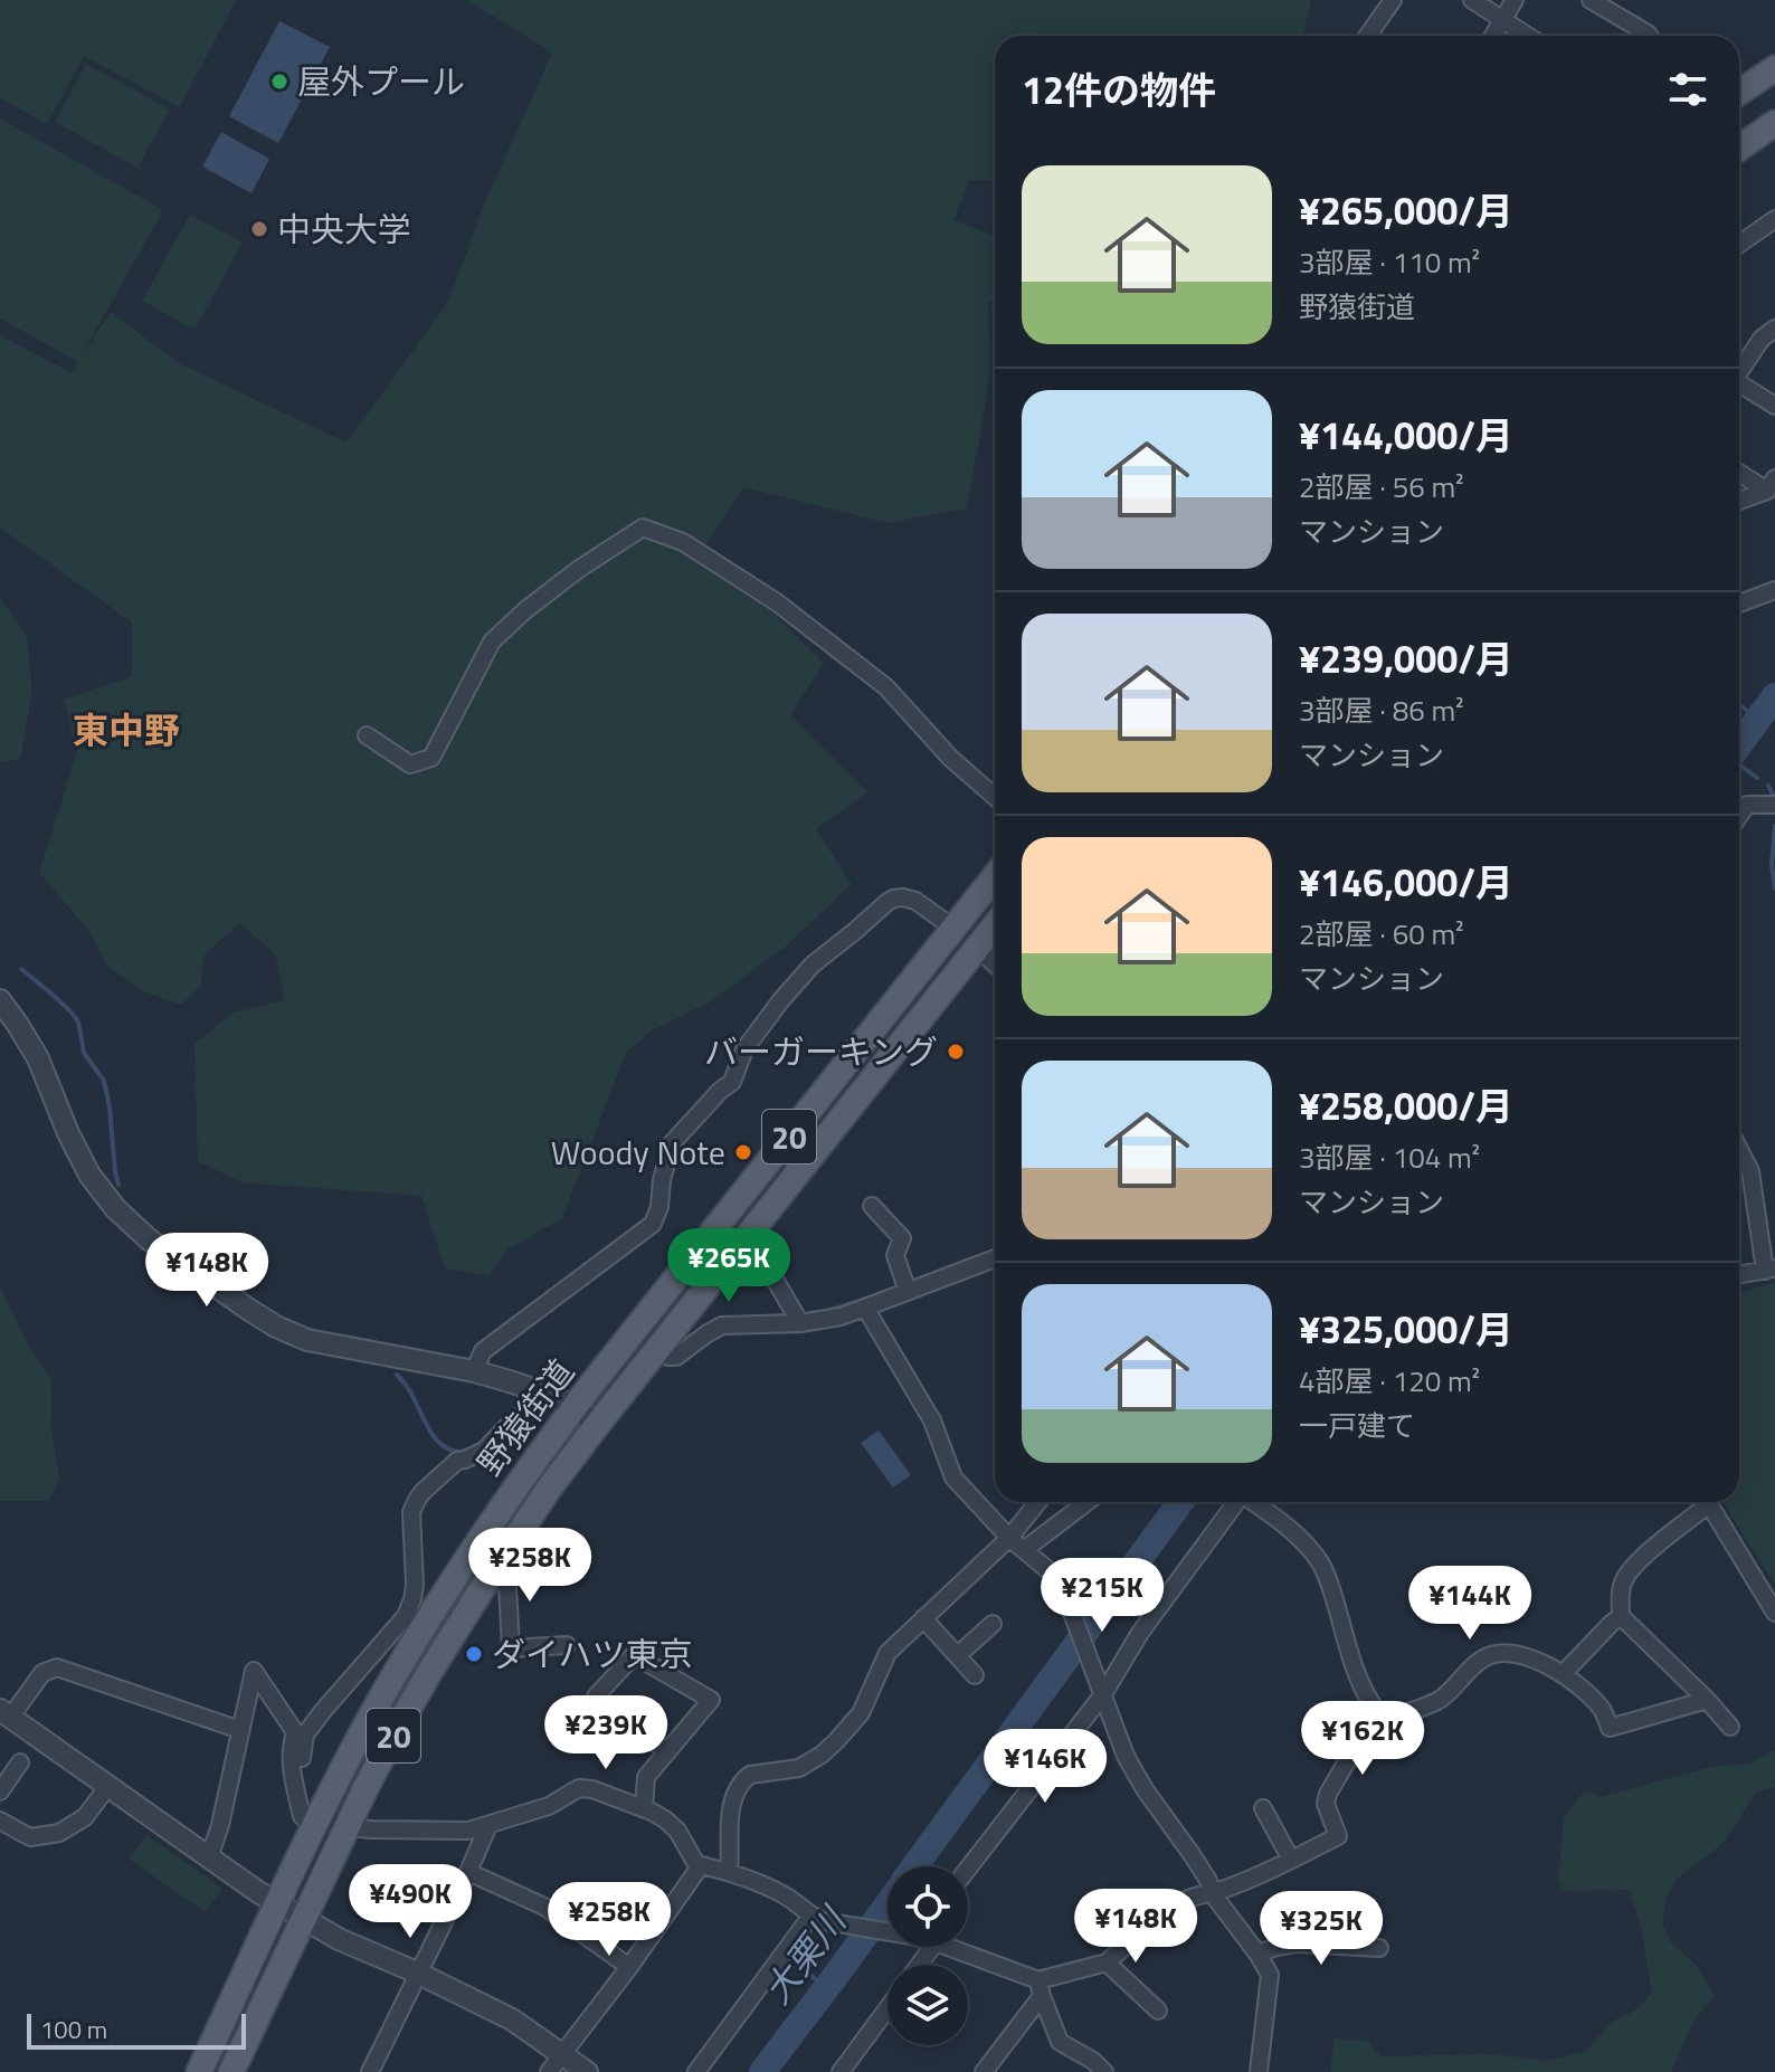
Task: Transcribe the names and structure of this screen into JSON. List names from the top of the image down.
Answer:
{
  "streets": {
    "main road": ["20", "野猿街道"]
  },
  "districts": ["東中野"],
  "water": ["大栗川"],
  "places": [
    "屋外プール",
    "中央大学",
    "バーガーキング",
    "Woody Note",
    "ダイハツ東京"
  ],
  "scale_bar": "100 m",
  "page": {
    "heading": "12件の物件",
    "list": [
      {
        "name": "¥265,000/月",
        "note": "3部屋 · 110 m² · 野猿街道"
      },
      {
        "name": "¥144,000/月",
        "note": "2部屋 · 56 m² · マンション"
      },
      {
        "name": "¥239,000/月",
        "note": "3部屋 · 86 m² · マンション"
      },
      {
        "name": "¥146,000/月",
        "note": "2部屋 · 60 m² · マンション"
      },
      {
        "name": "¥258,000/月",
        "note": "3部屋 · 104 m² · マンション"
      },
      {
        "name": "¥325,000/月",
        "note": "4部屋 · 120 m² · 一戸建て"
      }
    ],
    "price": [
      "¥265K",
      "¥148K",
      "¥258K",
      "¥215K",
      "¥144K",
      "¥239K",
      "¥162K",
      "¥146K",
      "¥490K",
      "¥258K",
      "¥148K",
      "¥325K"
    ],
    "scale": "100 m"
  }
}
